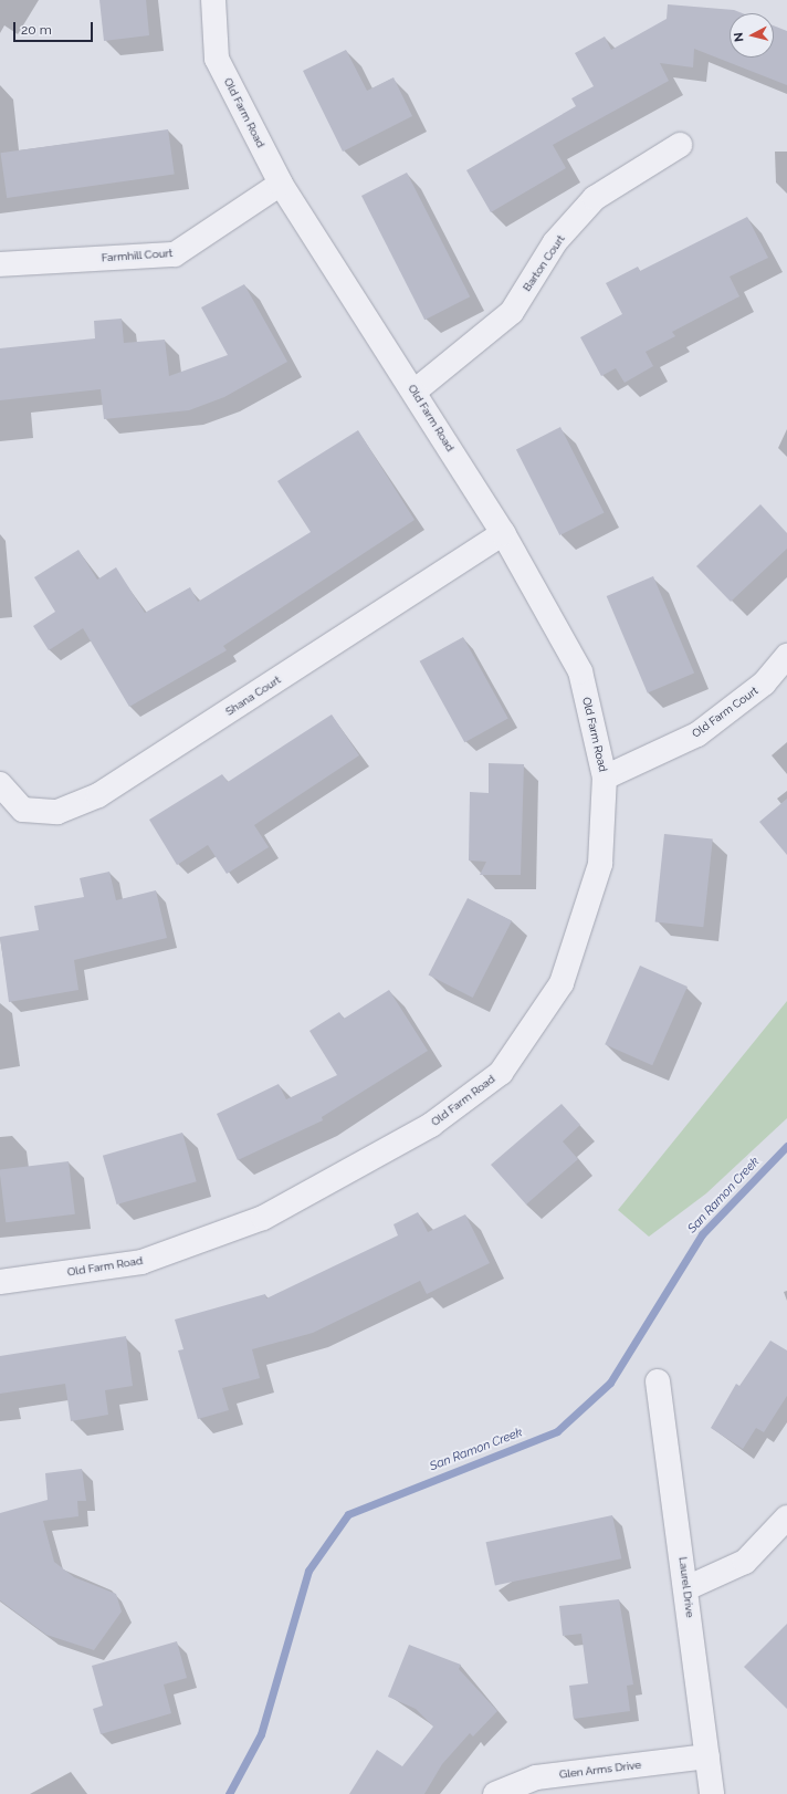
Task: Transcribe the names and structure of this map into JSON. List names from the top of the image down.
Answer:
{
  "streets": {
    "street": [
      "Old Farm Road",
      "Farmhill Court",
      "Barton Court",
      "Shana Court",
      "Old Farm Court",
      "Laurel Drive",
      "Glen Arms Drive"
    ]
  },
  "crossings": [
    ["Old Farm Road", "Farmhill Court"],
    ["Old Farm Road", "Barton Court"],
    ["Old Farm Road", "Shana Court"],
    ["Old Farm Road", "Old Farm Court"],
    ["Laurel Drive", "Glen Arms Drive"]
  ],
  "water": ["San Ramon Creek"],
  "scale_bar": "20 m",
  "north": "left"
}
